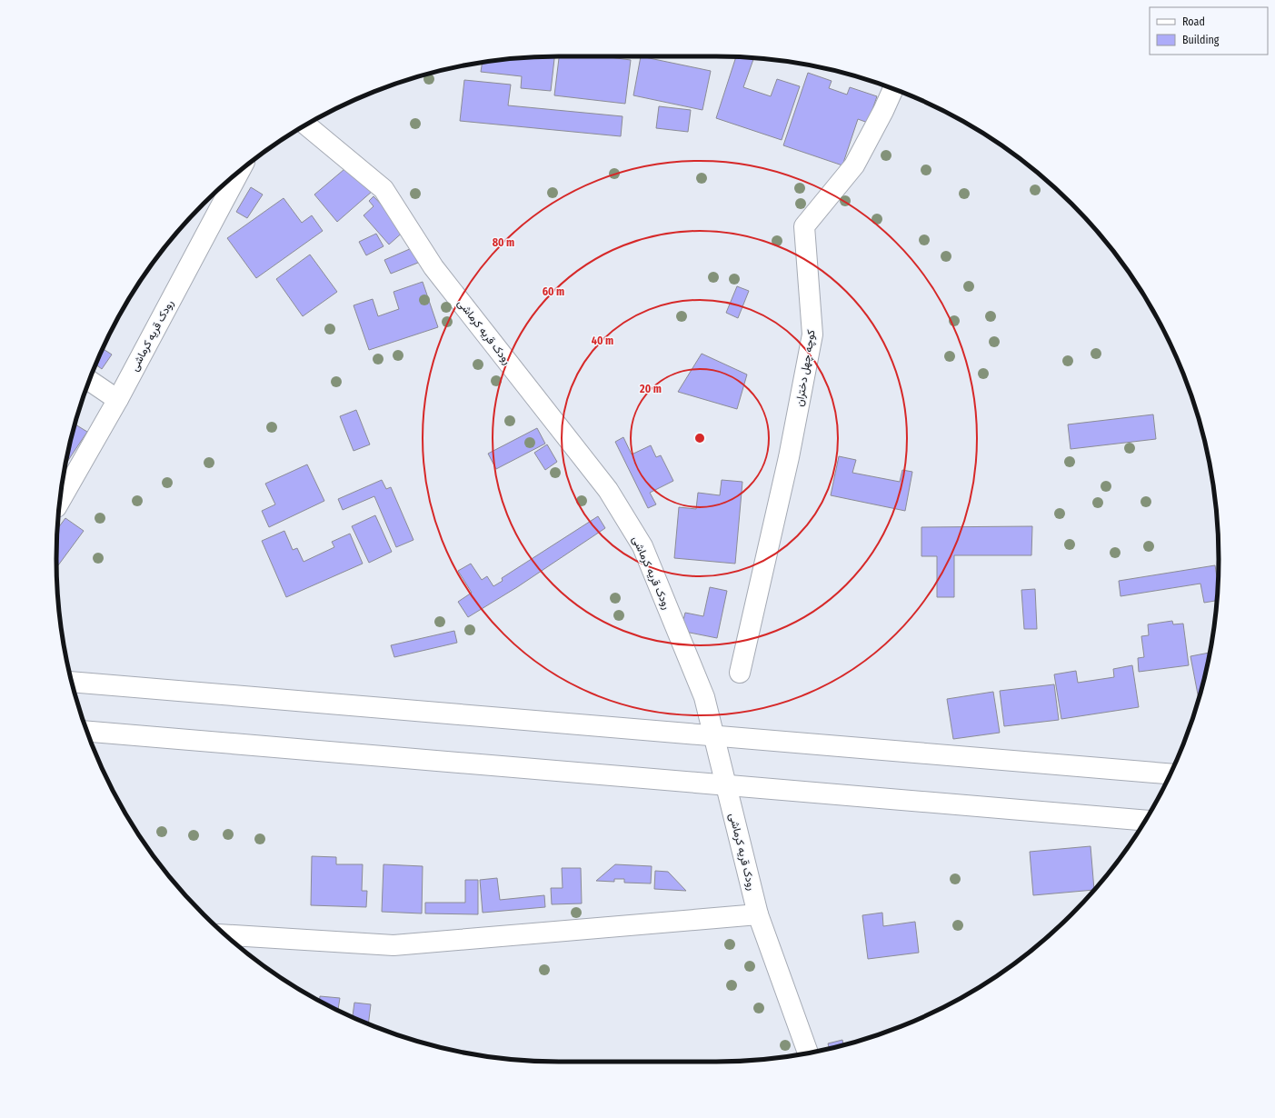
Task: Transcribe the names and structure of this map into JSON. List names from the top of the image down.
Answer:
{
  "streets": {
    "street": ["رودک قریه کرماشی", "کوچه چهل دختران"]
  },
  "legend": ["Road", "Building"],
  "rings": [
    "80 m",
    "60 m",
    "40 m",
    "20 m"
  ]
}
